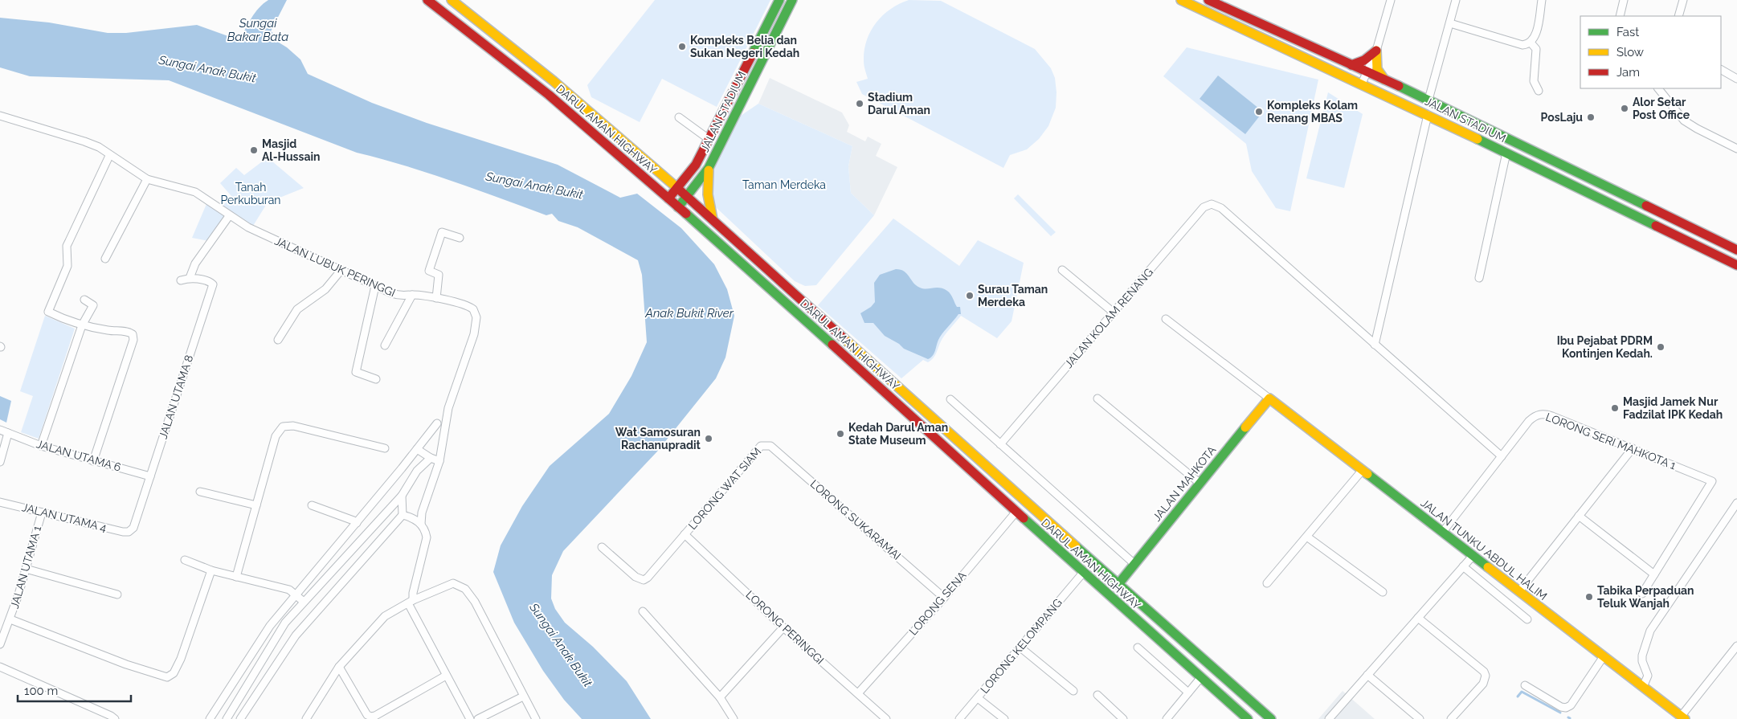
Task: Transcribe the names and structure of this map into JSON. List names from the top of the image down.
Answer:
{
  "streets": {
    "main road": [
      "JALAN STADIUM",
      "DARUL AMAN HIGHWAY",
      "JALAN MAHKOTA",
      "JALAN TUNKU ABDUL HALIM"
    ],
    "street": [
      "JALAN LUBUK PERINGGI",
      "JALAN KOLAM RENANG",
      "JALAN UTAMA 8",
      "LORONG SERI MAHKOTA 1",
      "JALAN UTAMA 6",
      "LORONG WAT SIAM",
      "JALAN UTAMA 4",
      "LORONG SUKARAMAI",
      "JALAN UTAMA 1",
      "LORONG SENA",
      "LORONG PERINGGI",
      "LORONG KELOMPANG"
    ]
  },
  "crossings": [
    ["JALAN STADIUM", "DARUL AMAN HIGHWAY"],
    ["DARUL AMAN HIGHWAY", "JALAN MAHKOTA"],
    ["DARUL AMAN HIGHWAY", "LORONG SENA"],
    ["DARUL AMAN HIGHWAY", "LORONG KELOMPANG"],
    ["JALAN UTAMA 8", "JALAN UTAMA 6"],
    ["JALAN UTAMA 8", "JALAN UTAMA 4"],
    ["LORONG SERI MAHKOTA 1", "JALAN TUNKU ABDUL HALIM"],
    ["JALAN MAHKOTA", "JALAN TUNKU ABDUL HALIM"],
    ["LORONG WAT SIAM", "LORONG SUKARAMAI"],
    ["LORONG WAT SIAM", "LORONG PERINGGI"],
    ["JALAN UTAMA 4", "JALAN UTAMA 1"],
    ["LORONG SUKARAMAI", "LORONG SENA"],
    ["LORONG SENA", "LORONG PERINGGI"]
  ],
  "water": ["Sungai Bakar Bata", "Sungai Anak Bukit", "Anak Bukit River"],
  "parks": ["Taman Merdeka", "Tanah Perkuburan"],
  "places": [
    "Kompleks Belia dan Sukan Negeri Kedah",
    "Stadium Darul Aman",
    "Alor Setar Post Office",
    "Kompleks Kolam Renang MBAS",
    "PosLaju",
    "Masjid Al-Hussain",
    "Surau Taman Merdeka",
    "Ibu Pejabat PDRM Kontinjen Kedah.",
    "Masjid Jamek Nur Fadzilat IPK Kedah",
    "Kedah Darul Aman State Museum",
    "Wat Samosuran Rachanupradit",
    "Tabika Perpaduan Teluk Wanjah"
  ],
  "legend": ["Fast", "Slow", "Jam"],
  "scale_bar": "100 m"
}
